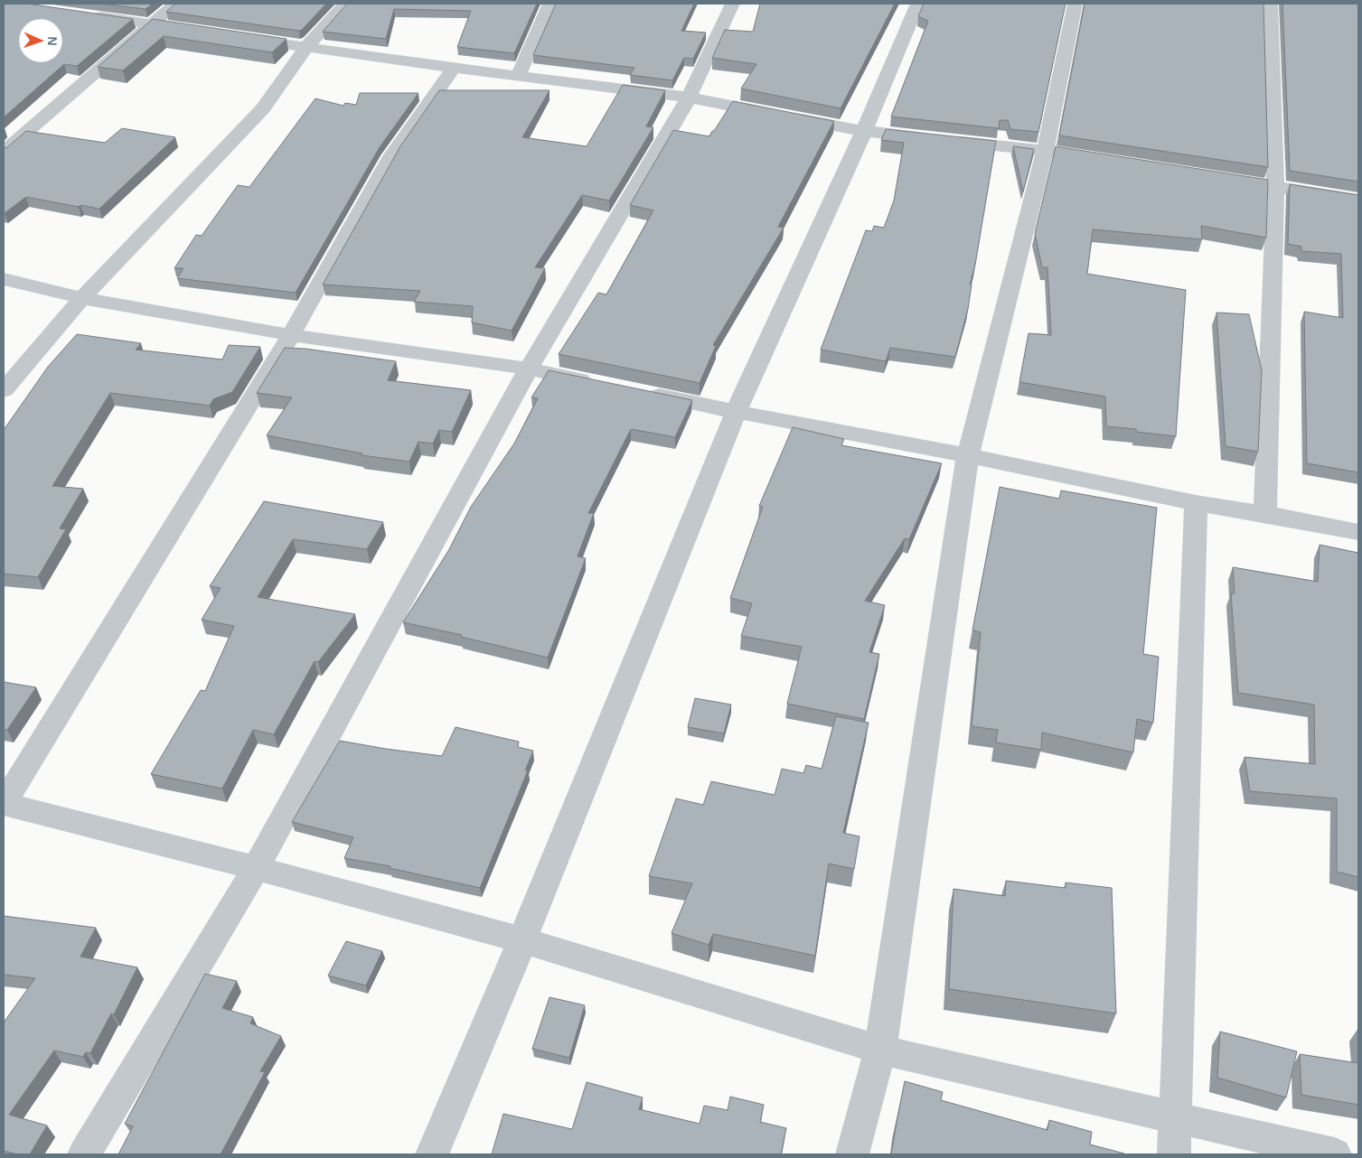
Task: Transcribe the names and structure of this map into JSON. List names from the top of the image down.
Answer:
{
  "north": "right"
}
